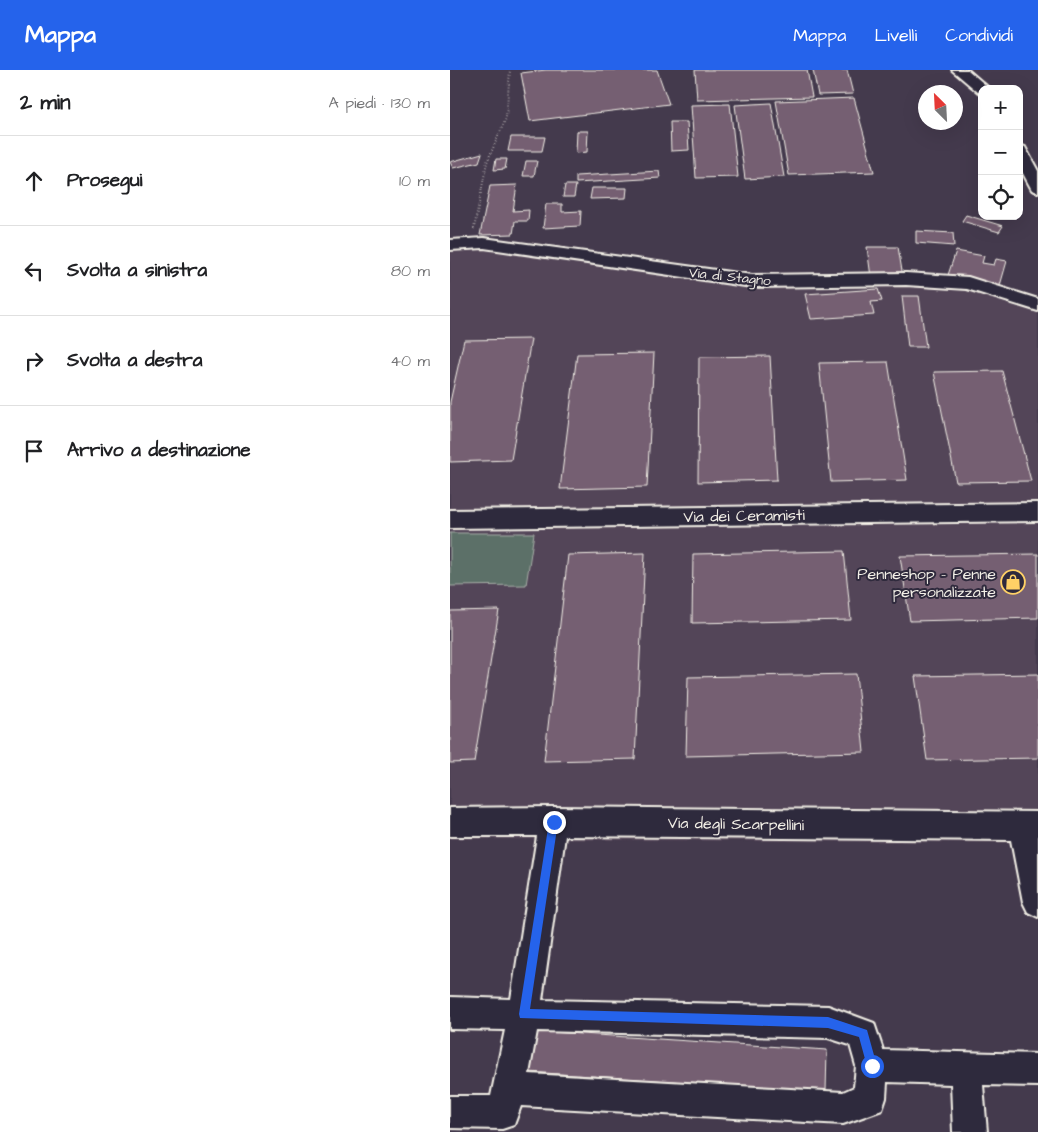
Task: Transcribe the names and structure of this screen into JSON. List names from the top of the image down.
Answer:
{
  "streets": {
    "street": ["Via di Stagno", "Via dei Ceramisti", "Via degli Scarpellini"]
  },
  "places": {
    "shop": ["Penneshop - Penne personalizzate"]
  },
  "north": "top left",
  "page": {
    "header": "Mappa",
    "nav": ["Mappa", "Livelli", "Condividi"],
    "heading": ["2 min", "A piedi · 130 m"],
    "map_buttons": ["+", "−"],
    "list": [
      ["Prosegui", "10 m"],
      ["Svolta a sinistra", "80 m"],
      ["Svolta a destra", "40 m"],
      "Arrivo a destinazione"
    ]
  }
}
